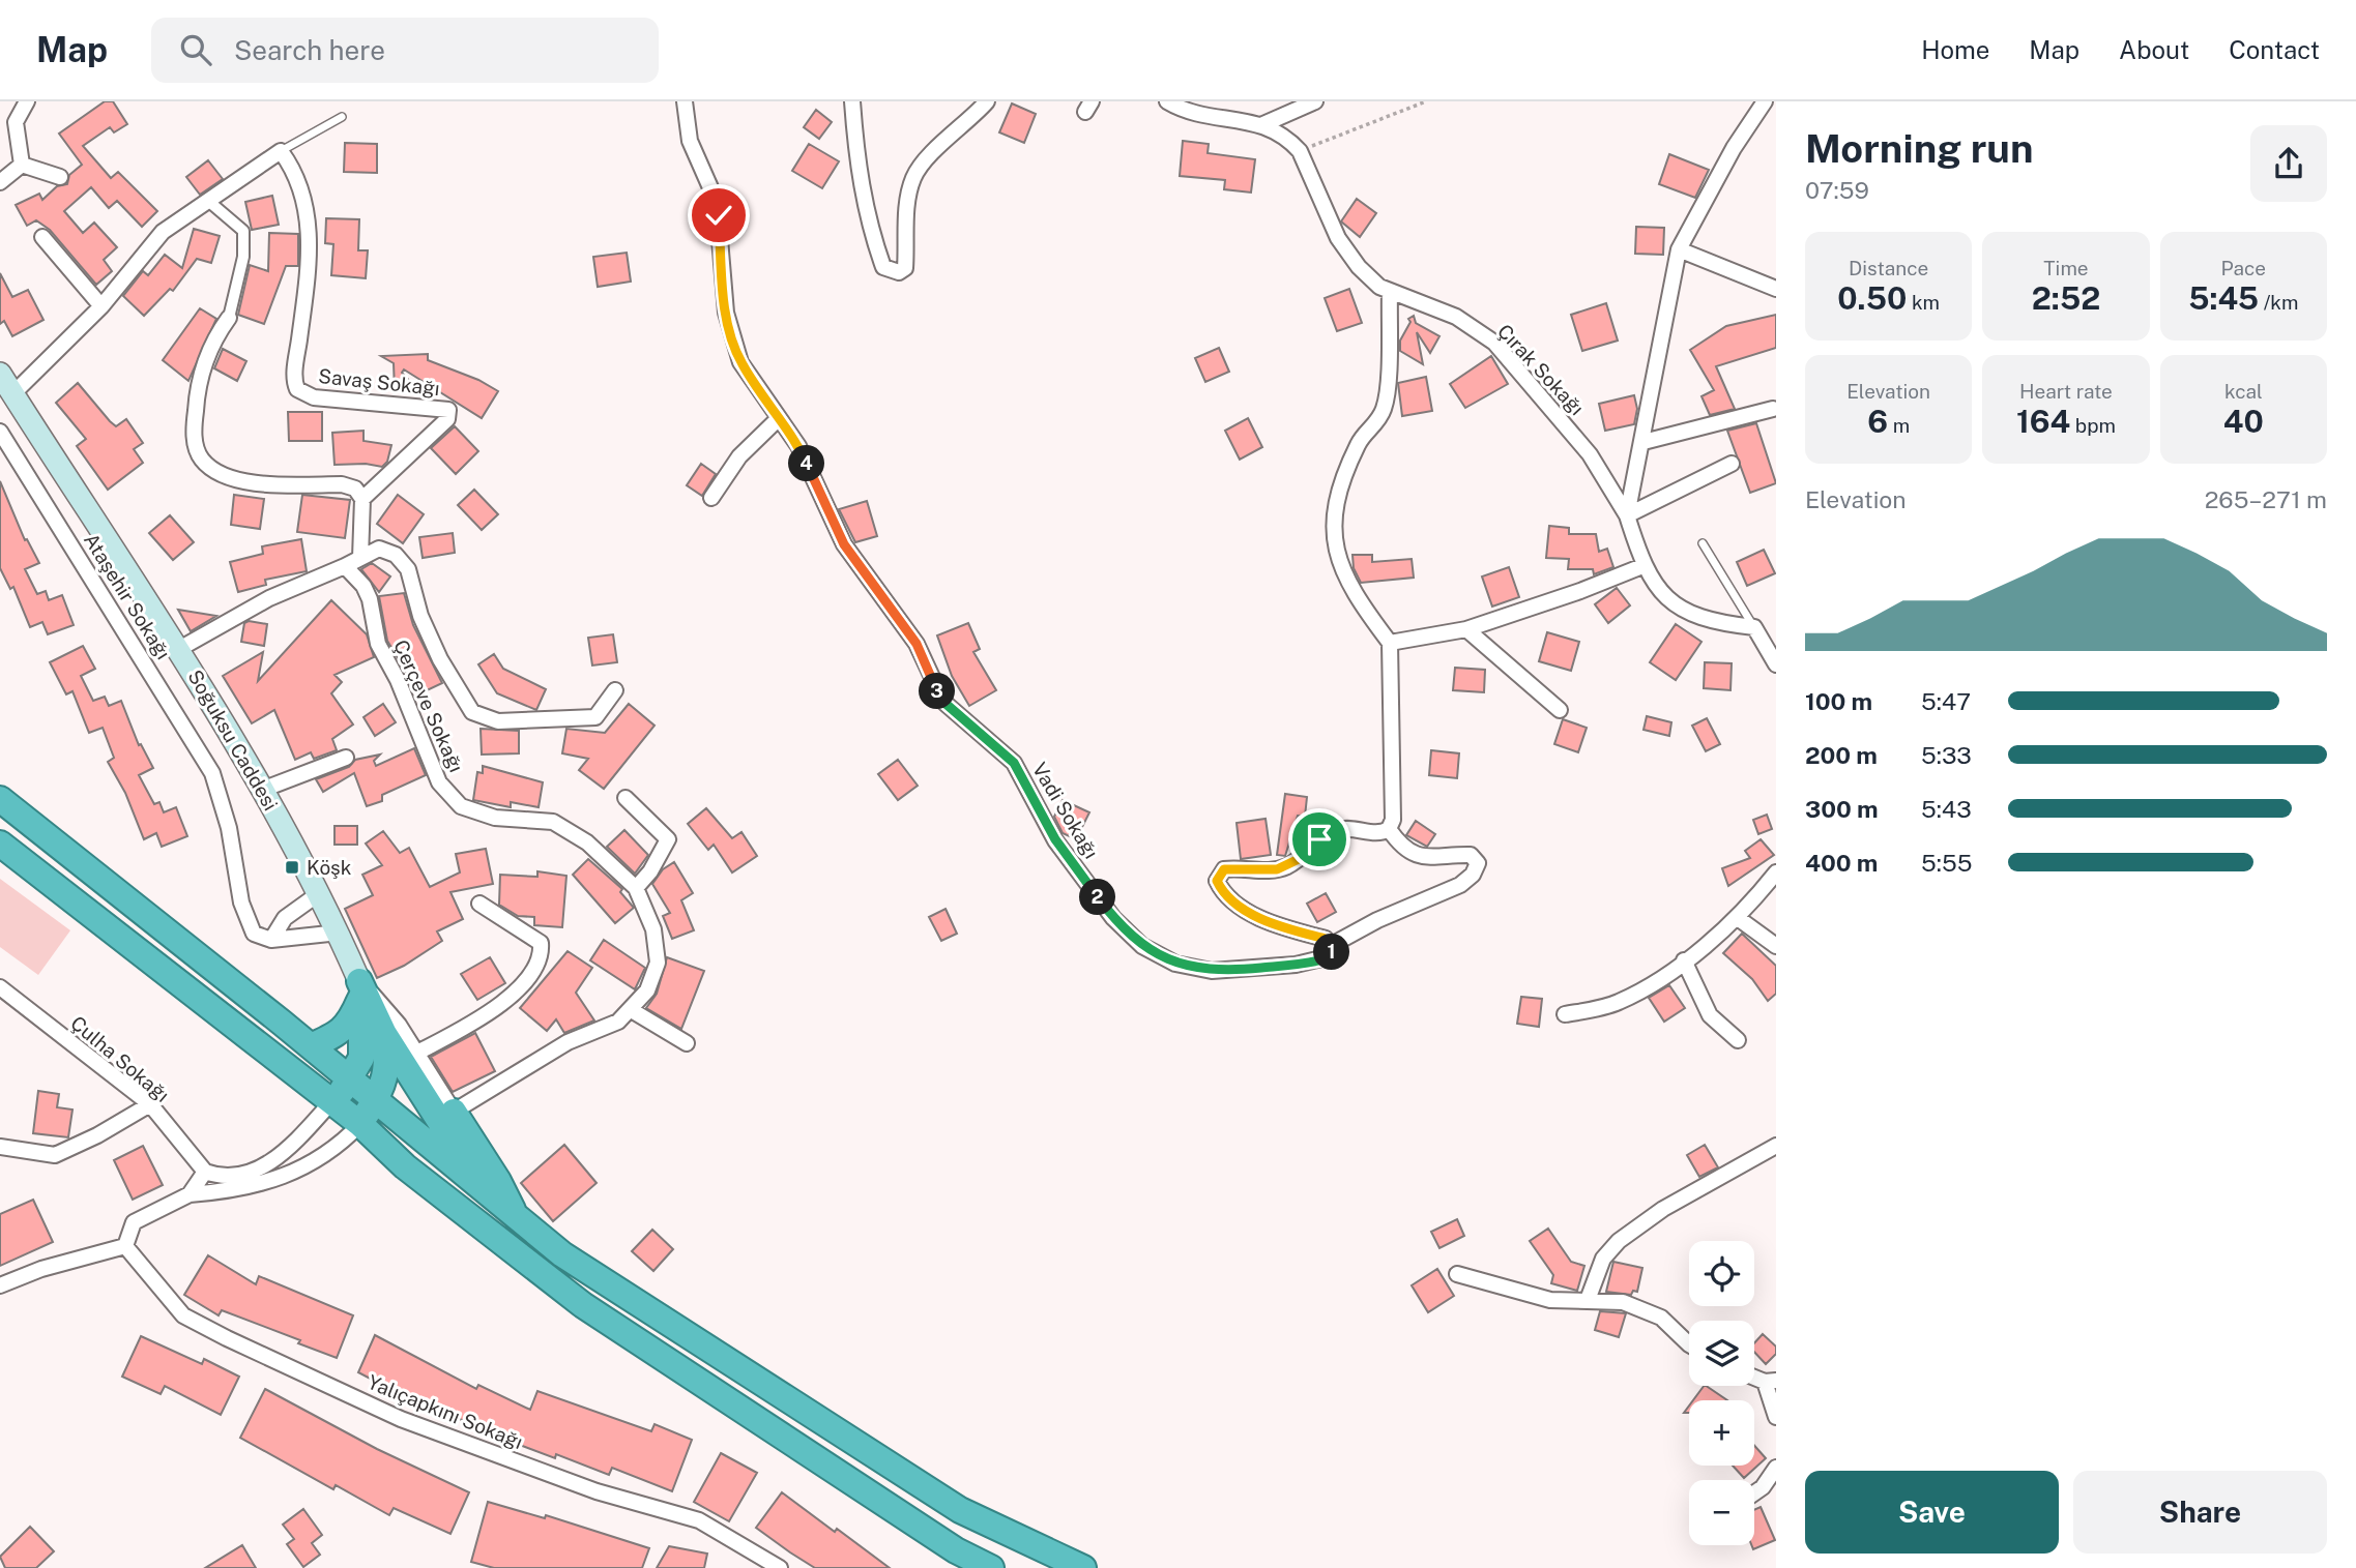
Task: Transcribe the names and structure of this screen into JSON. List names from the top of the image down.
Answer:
{
  "streets": {
    "main road": ["Soğuksu Caddesi"],
    "street": [
      "Çırak Sokağı",
      "Savaş Sokağı",
      "Ataşehir Sokağı",
      "Çerçeve Sokağı",
      "Vadi Sokağı",
      "Çulha Sokağı",
      "Yalıçapkını Sokağı"
    ]
  },
  "crossings": [
    ["Çerçeve Sokağı", "Soğuksu Caddesi"]
  ],
  "places": {
    "transit": ["Köşk"]
  },
  "page": {
    "header": "Map",
    "search": "Search here",
    "nav": [
      "Home",
      "Map",
      "About",
      "Contact"
    ],
    "heading": ["Morning run", "07:59"],
    "stats": [
      ["Distance", "0.50 km"],
      ["Time", "2:52"],
      ["Pace", "5:45 /km"],
      ["Elevation", "6 m"],
      ["Heart rate", "164 bpm"],
      ["kcal", "40"]
    ],
    "pins": [
      "4",
      "3",
      "2",
      "1"
    ],
    "chart": ["Elevation", "265–271 m"],
    "list": [
      {
        "name": "100 m",
        "note": "5:47"
      },
      {
        "name": "200 m",
        "note": "5:33"
      },
      {
        "name": "300 m",
        "note": "5:43"
      },
      {
        "name": "400 m",
        "note": "5:55"
      }
    ],
    "map_buttons": ["+", "−"],
    "buttons": ["Save", "Share"]
  }
}
